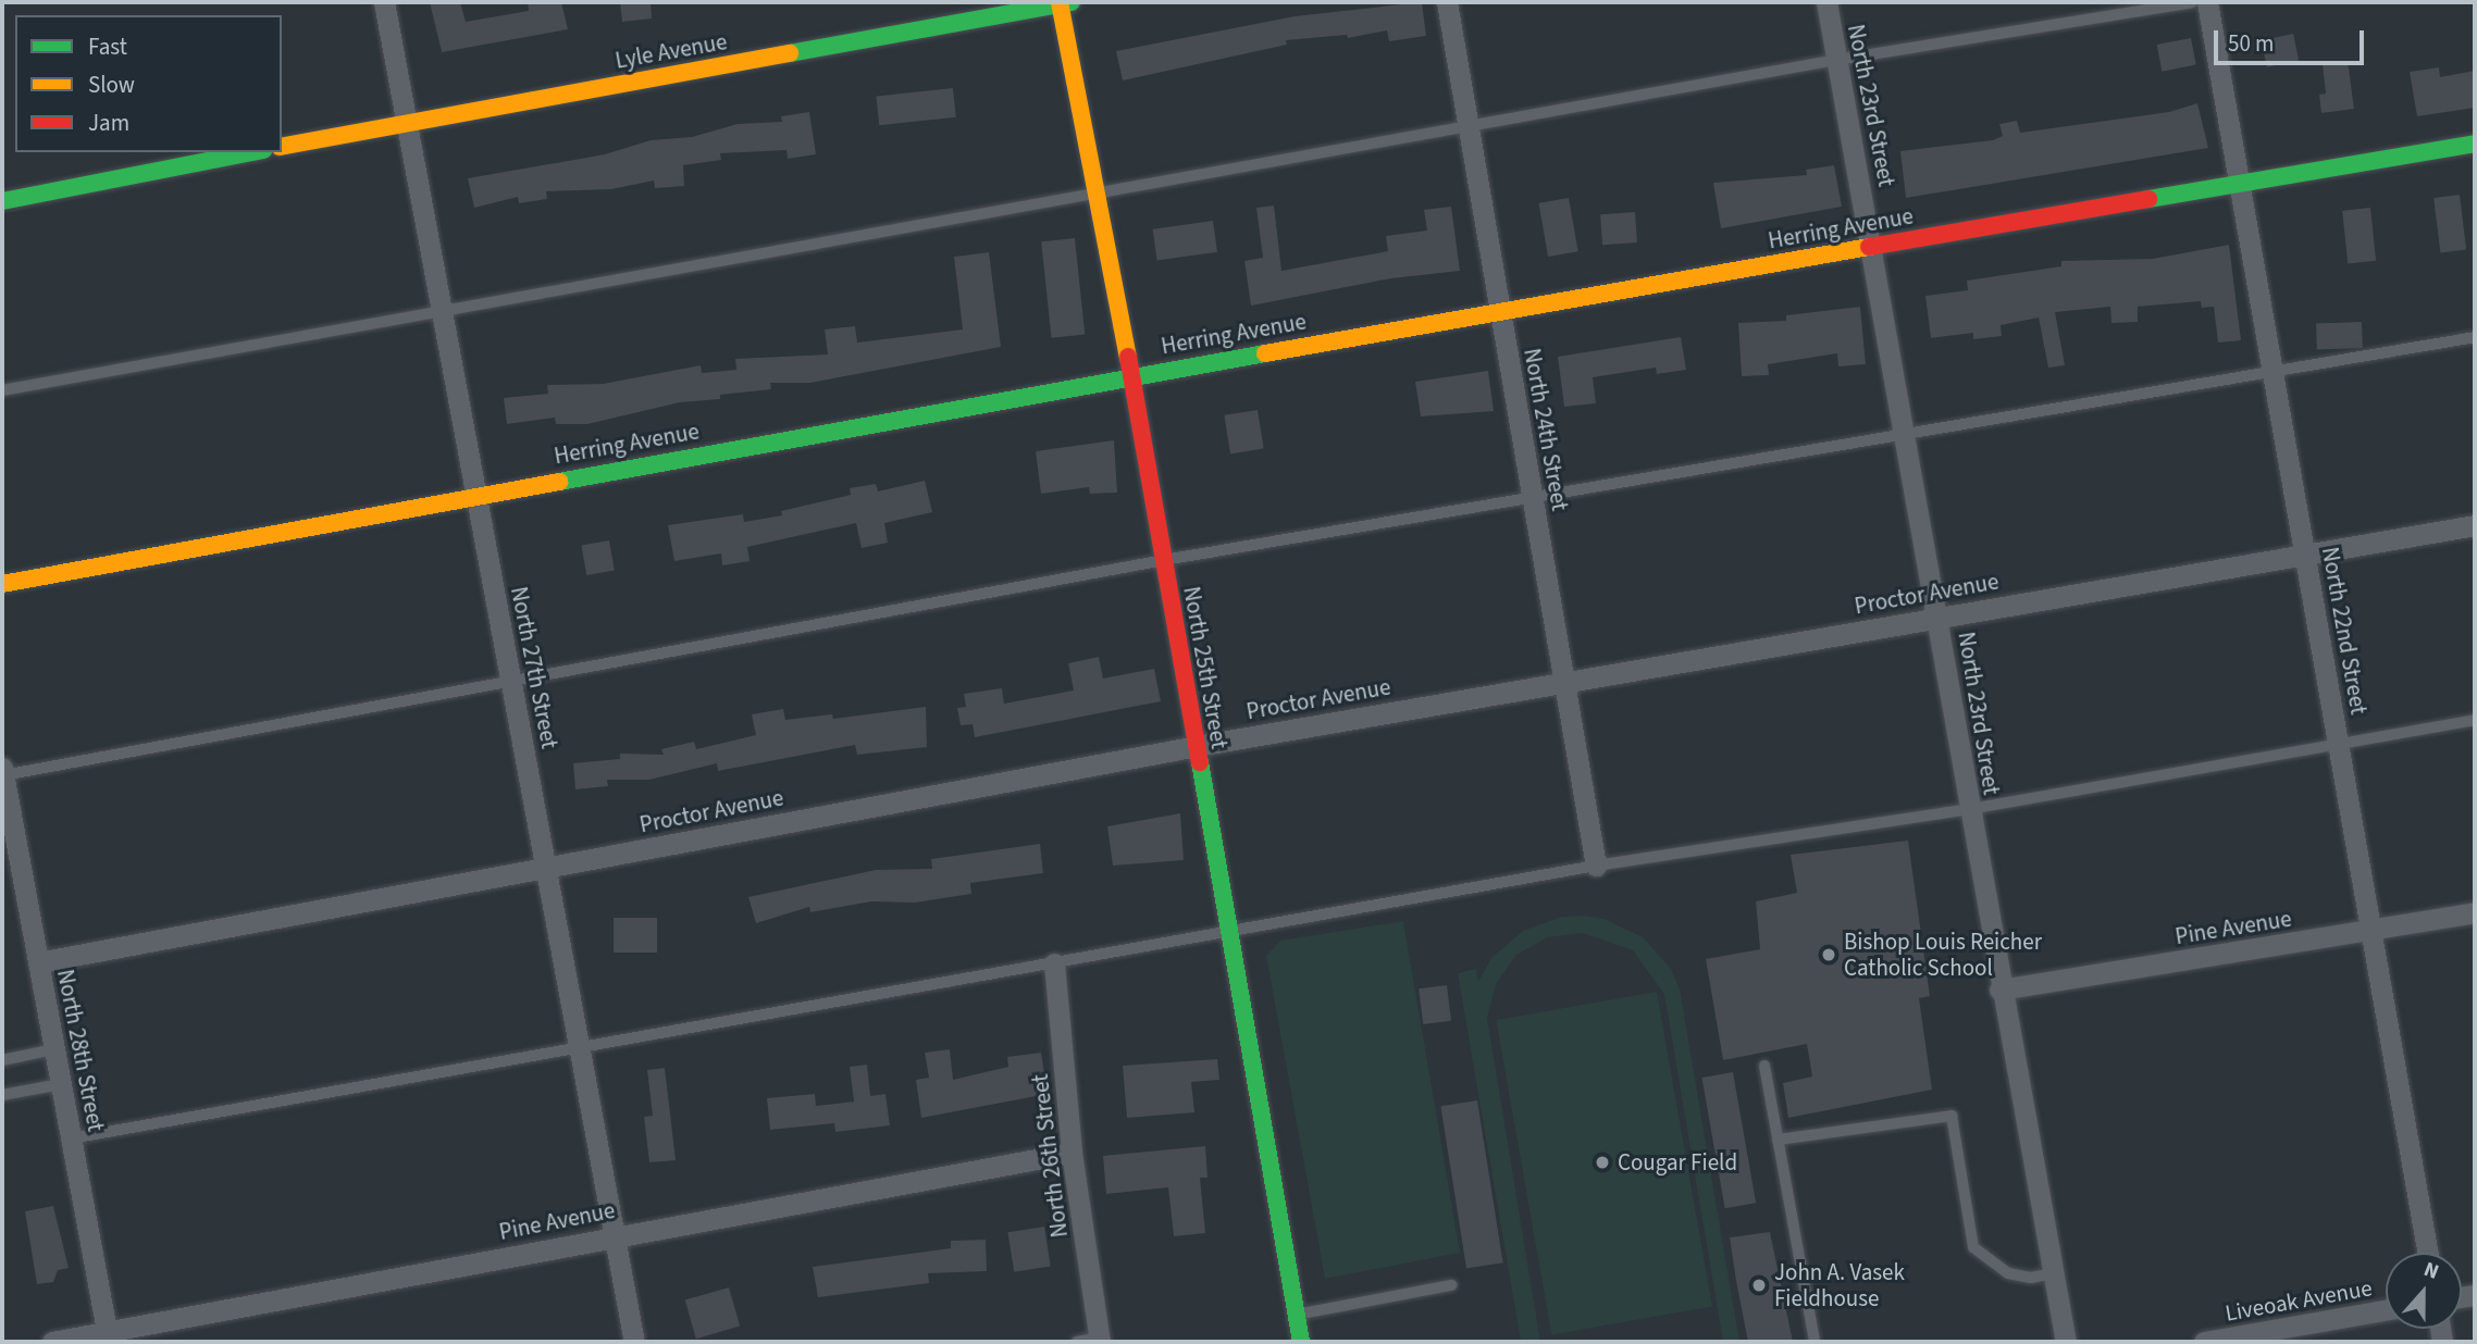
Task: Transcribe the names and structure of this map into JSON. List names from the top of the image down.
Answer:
{
  "streets": {
    "main road": ["Lyle Avenue", "Herring Avenue", "North 25th Street"],
    "street": [
      "North 23rd Street",
      "North 24th Street",
      "Proctor Avenue",
      "North 22nd Street",
      "North 27th Street",
      "Pine Avenue",
      "North 28th Street",
      "North 26th Street",
      "Liveoak Avenue"
    ]
  },
  "crossings": [
    ["Lyle Avenue", "North 27th Street"],
    ["Lyle Avenue", "North 25th Street"],
    ["North 23rd Street", "Herring Avenue"],
    ["North 23rd Street", "Proctor Avenue"],
    ["North 23rd Street", "Pine Avenue"],
    ["Herring Avenue", "North 24th Street"],
    ["Herring Avenue", "North 22nd Street"],
    ["Herring Avenue", "North 27th Street"],
    ["Herring Avenue", "North 25th Street"],
    ["North 24th Street", "Proctor Avenue"],
    ["Proctor Avenue", "North 22nd Street"],
    ["Proctor Avenue", "North 27th Street"],
    ["Proctor Avenue", "North 25th Street"],
    ["Proctor Avenue", "North 28th Street"],
    ["North 22nd Street", "Pine Avenue"],
    ["North 27th Street", "Pine Avenue"],
    ["Pine Avenue", "North 28th Street"],
    ["Pine Avenue", "North 26th Street"]
  ],
  "places": ["Bishop Louis Reicher Catholic School", "Cougar Field", "John A. Vasek Fieldhouse"],
  "legend": ["Fast", "Slow", "Jam"],
  "scale_bar": "50 m",
  "north": "top"
}
